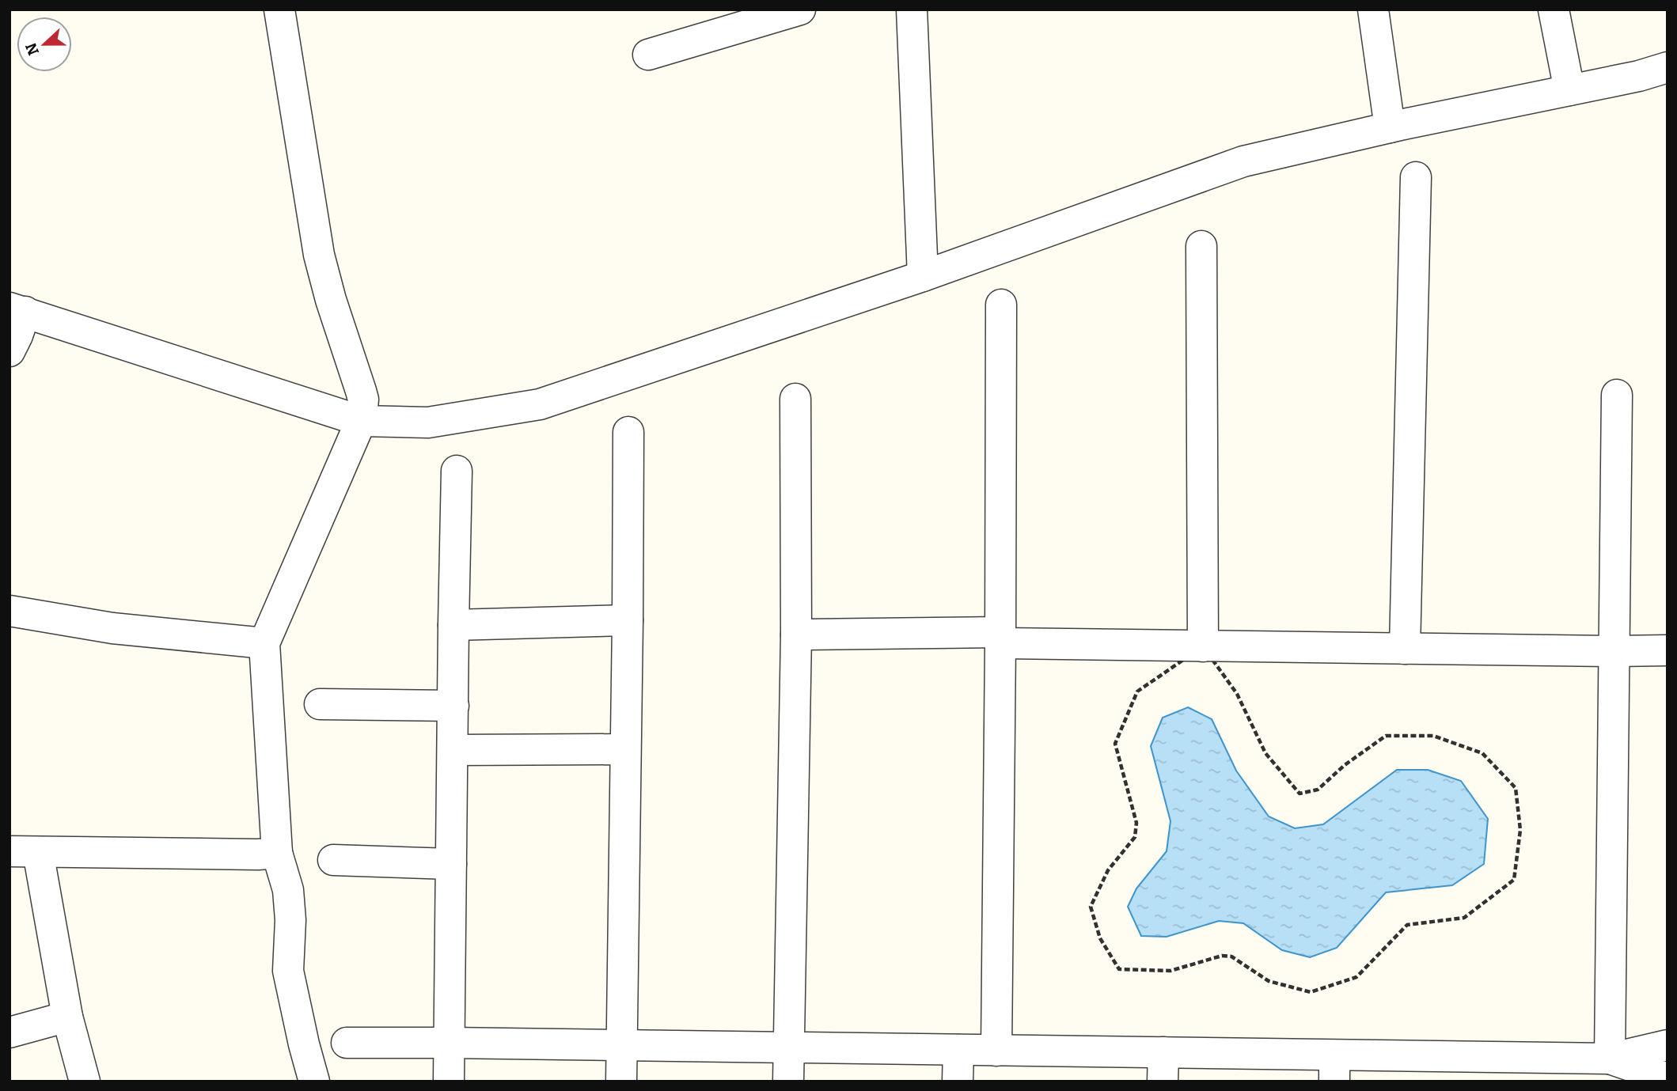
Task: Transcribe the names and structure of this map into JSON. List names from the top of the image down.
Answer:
{
  "north": "left"
}
